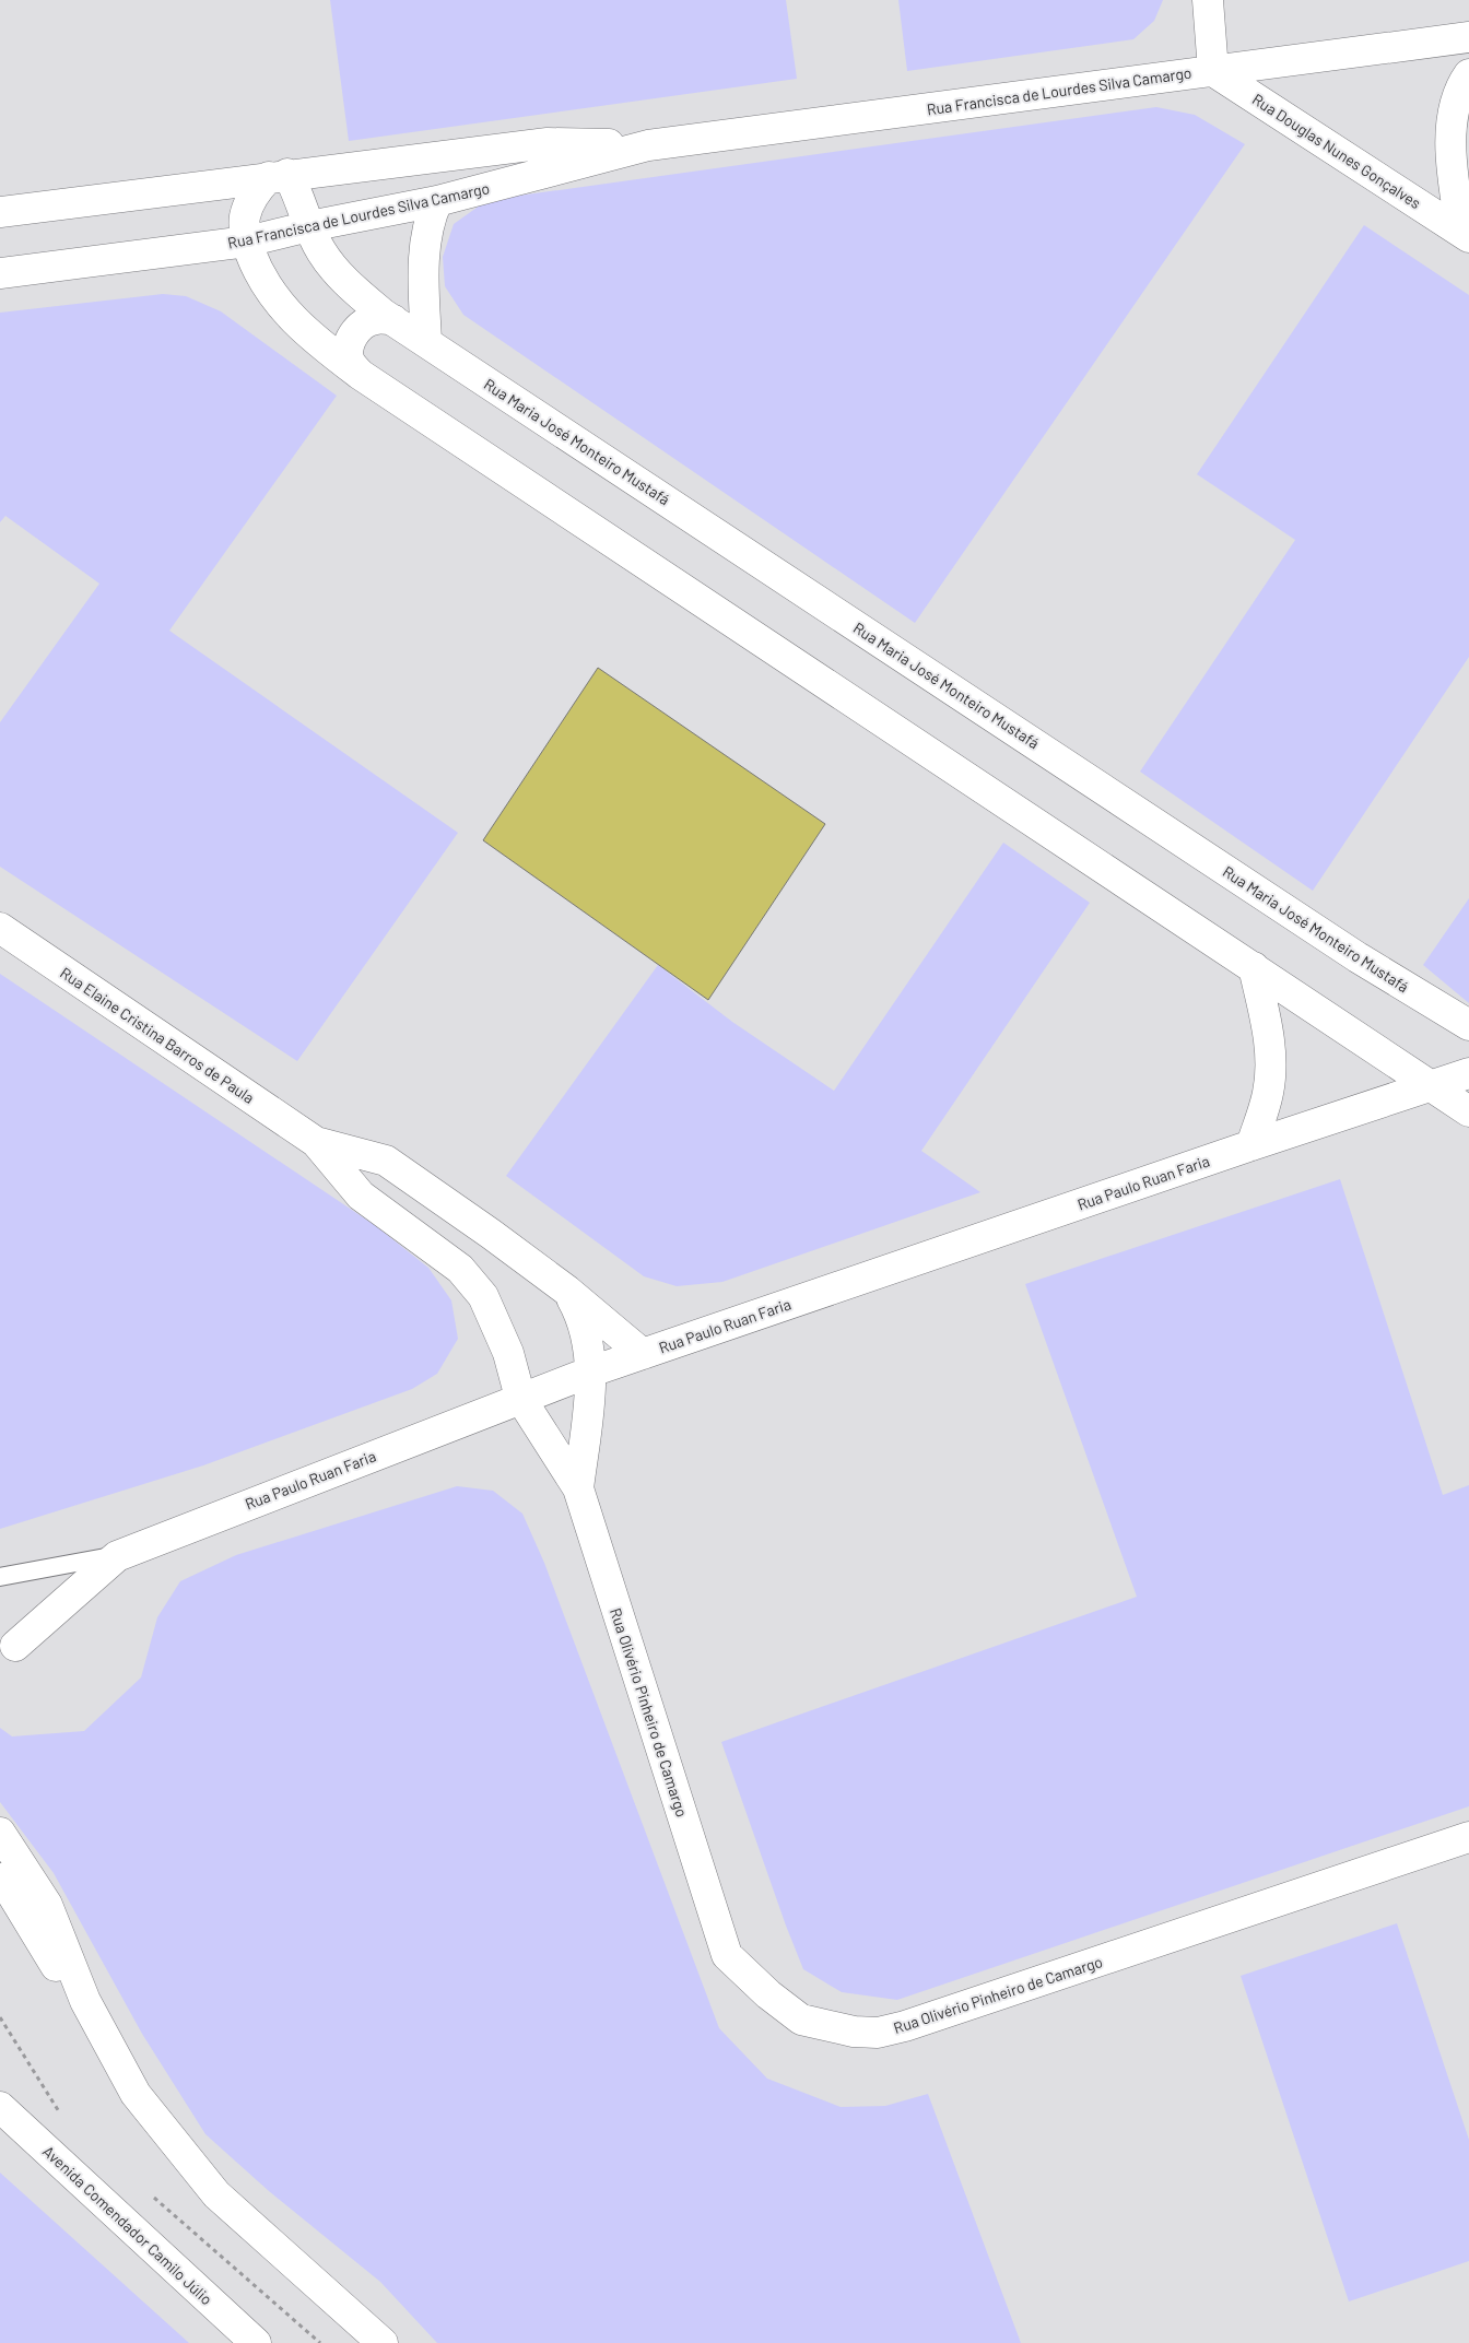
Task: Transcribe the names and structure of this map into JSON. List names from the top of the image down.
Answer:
{
  "streets": {
    "street": [
      "Rua Francisca de Lourdes Silva Camargo",
      "Rua Douglas Nunes Gonçalves",
      "Rua Maria José Monteiro Mustafá",
      "Rua Elaine Cristina Barros de Paula",
      "Rua Paulo Ruan Faria",
      "Rua Olivério Pinheiro de Camargo",
      "Avenida Comendador Camilo Júlio"
    ]
  },
  "crossings": [
    ["Rua Francisca de Lourdes Silva Camargo", "Rua Douglas Nunes Gonçalves"],
    ["Rua Francisca de Lourdes Silva Camargo", "Rua Maria José Monteiro Mustafá"],
    ["Rua Elaine Cristina Barros de Paula", "Rua Paulo Ruan Faria"],
    ["Rua Elaine Cristina Barros de Paula", "Rua Olivério Pinheiro de Camargo"],
    ["Rua Paulo Ruan Faria", "Rua Olivério Pinheiro de Camargo"]
  ]
}
